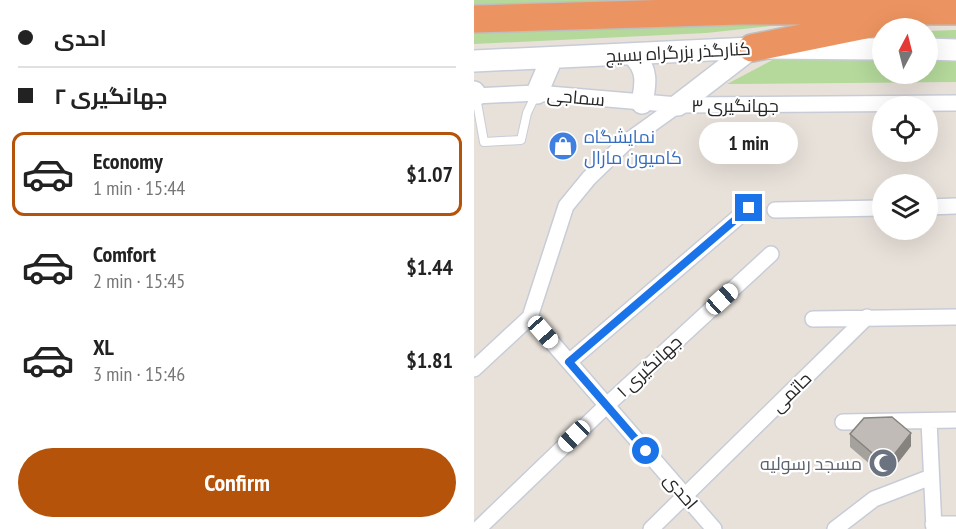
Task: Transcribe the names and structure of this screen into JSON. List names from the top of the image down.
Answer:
{
  "streets": {
    "street": [
      "کنارگذر بزرگراه بسیج",
      "سماجی",
      "جهانگیری ۳",
      "جهانگیری ۱",
      "حاتمی",
      "احدی"
    ]
  },
  "crossings": [
    ["سماجی", "جهانگیری ۳"],
    ["جهانگیری ۳", "احدی"],
    ["جهانگیری ۱", "احدی"],
    ["حاتمی", "احدی"]
  ],
  "places": {
    "shop": ["نمایشگاه کامیون مارال"],
    "mosque": ["مسجد رسولیه"]
  },
  "north": "top",
  "page": {
    "banner": ["احدی", "جهانگیری ۲"],
    "bubble": "1 min",
    "list": [
      {
        "name": "Economy",
        "note": "1 min · 15:44",
        "value": "$1.07"
      },
      {
        "name": "Comfort",
        "note": "2 min · 15:45",
        "value": "$1.44"
      },
      {
        "name": "XL",
        "note": "3 min · 15:46",
        "value": "$1.81"
      }
    ],
    "buttons": "Confirm"
  }
}
